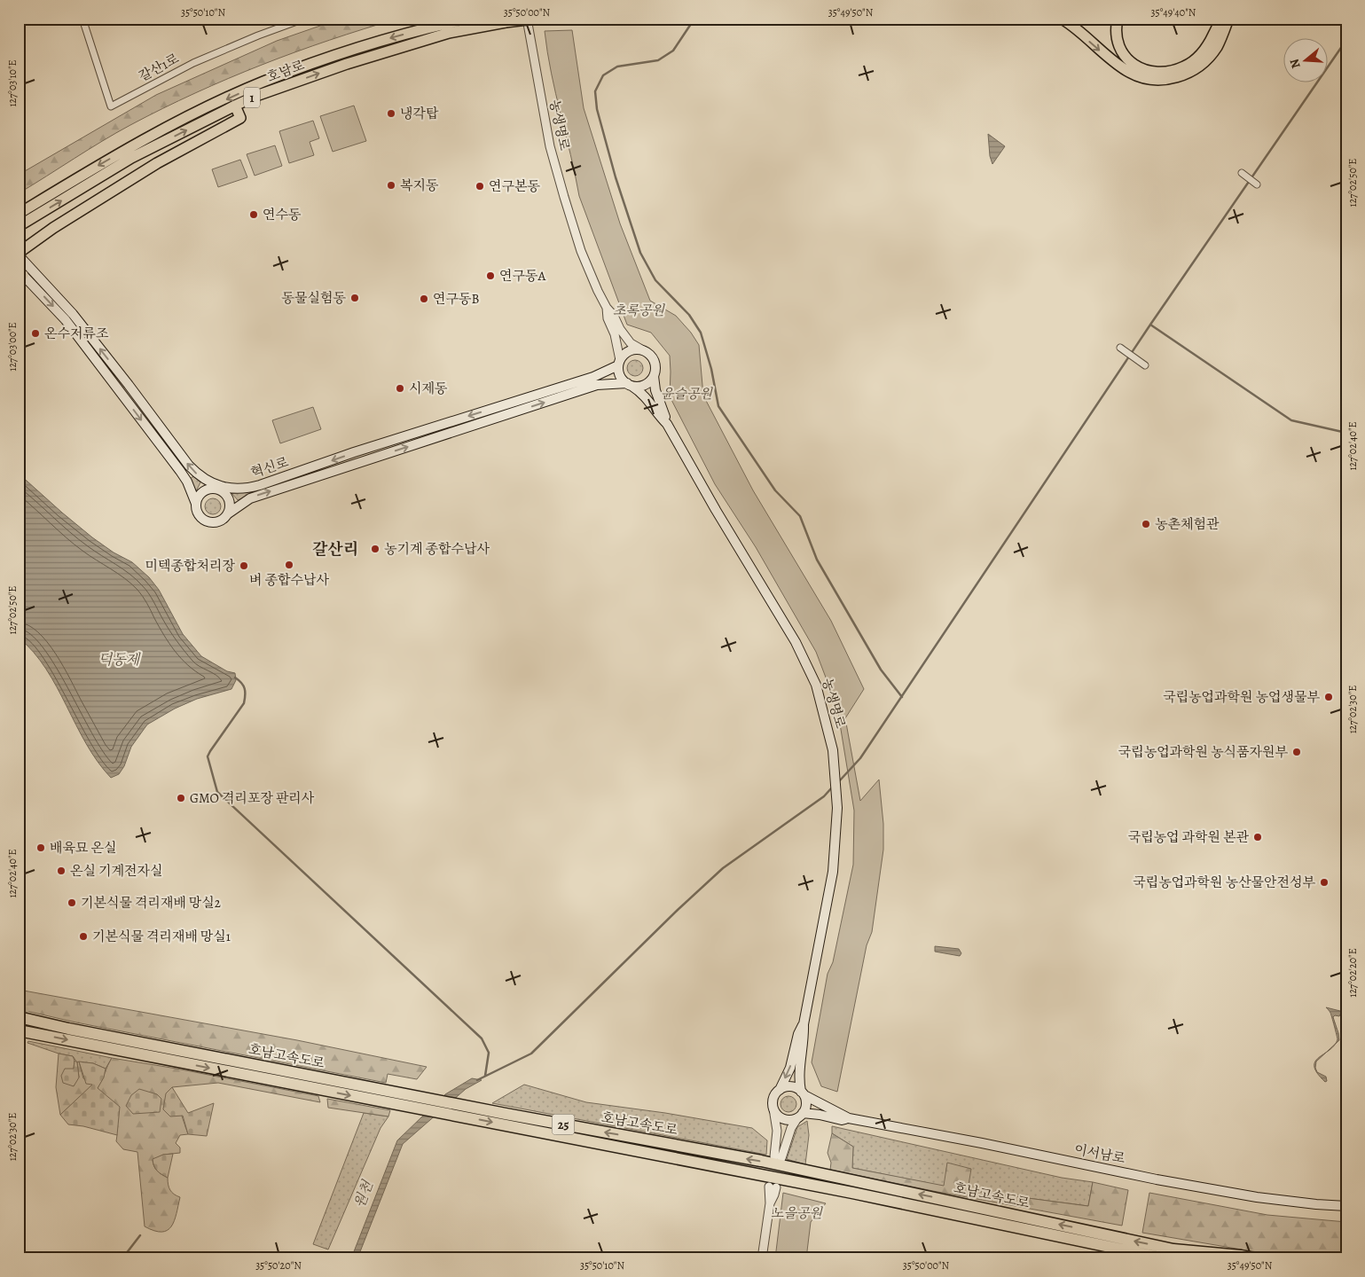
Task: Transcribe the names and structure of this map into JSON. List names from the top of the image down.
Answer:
{
  "streets": {
    "highway": [
      "호남로",
      "1",
      "호남고속도로",
      "25"
    ],
    "main road": ["농생명로", "혁신로", "이서남로"],
    "street": ["갈산1로"]
  },
  "crossings": [
    ["농생명로", "혁신로"],
    ["농생명로", "이서남로"]
  ],
  "districts": ["갈산리"],
  "water": ["덕동제", "원천"],
  "parks": ["초록공원", "윤슬공원", "노을공원"],
  "places": [
    "냉각탑",
    "복지동",
    "연구본동",
    "연수동",
    "연구동A",
    "동물실험동",
    "연구동B",
    "온수저류조",
    "시제동",
    "농촌체험관",
    "농기계 종합수납사",
    "벼 종합수납사",
    "미텍종합처리장",
    "국립농업과학원 농업생물부",
    "국립농업과학원 농식품자원부",
    "GMO 격리포장 판리사",
    "국립농업 과학원 본관",
    "배육묘 온실",
    "온실 기계전자실",
    "국립농업과학원 농산물안전성부",
    "기본식물 격리재배 망실2",
    "기본식물 격리재배 망실1"
  ],
  "north": "left",
  "coordinates": [
    "35°50'10\"N",
    "35°50'00\"N",
    "35°49'50\"N",
    "35°49'40\"N",
    "127°03'10\"E",
    "127°02'50\"E",
    "127°03'00\"E",
    "127°02'40\"E",
    "127°02'30\"E",
    "127°02'20\"E",
    "35°50'20\"N"
  ]
}
